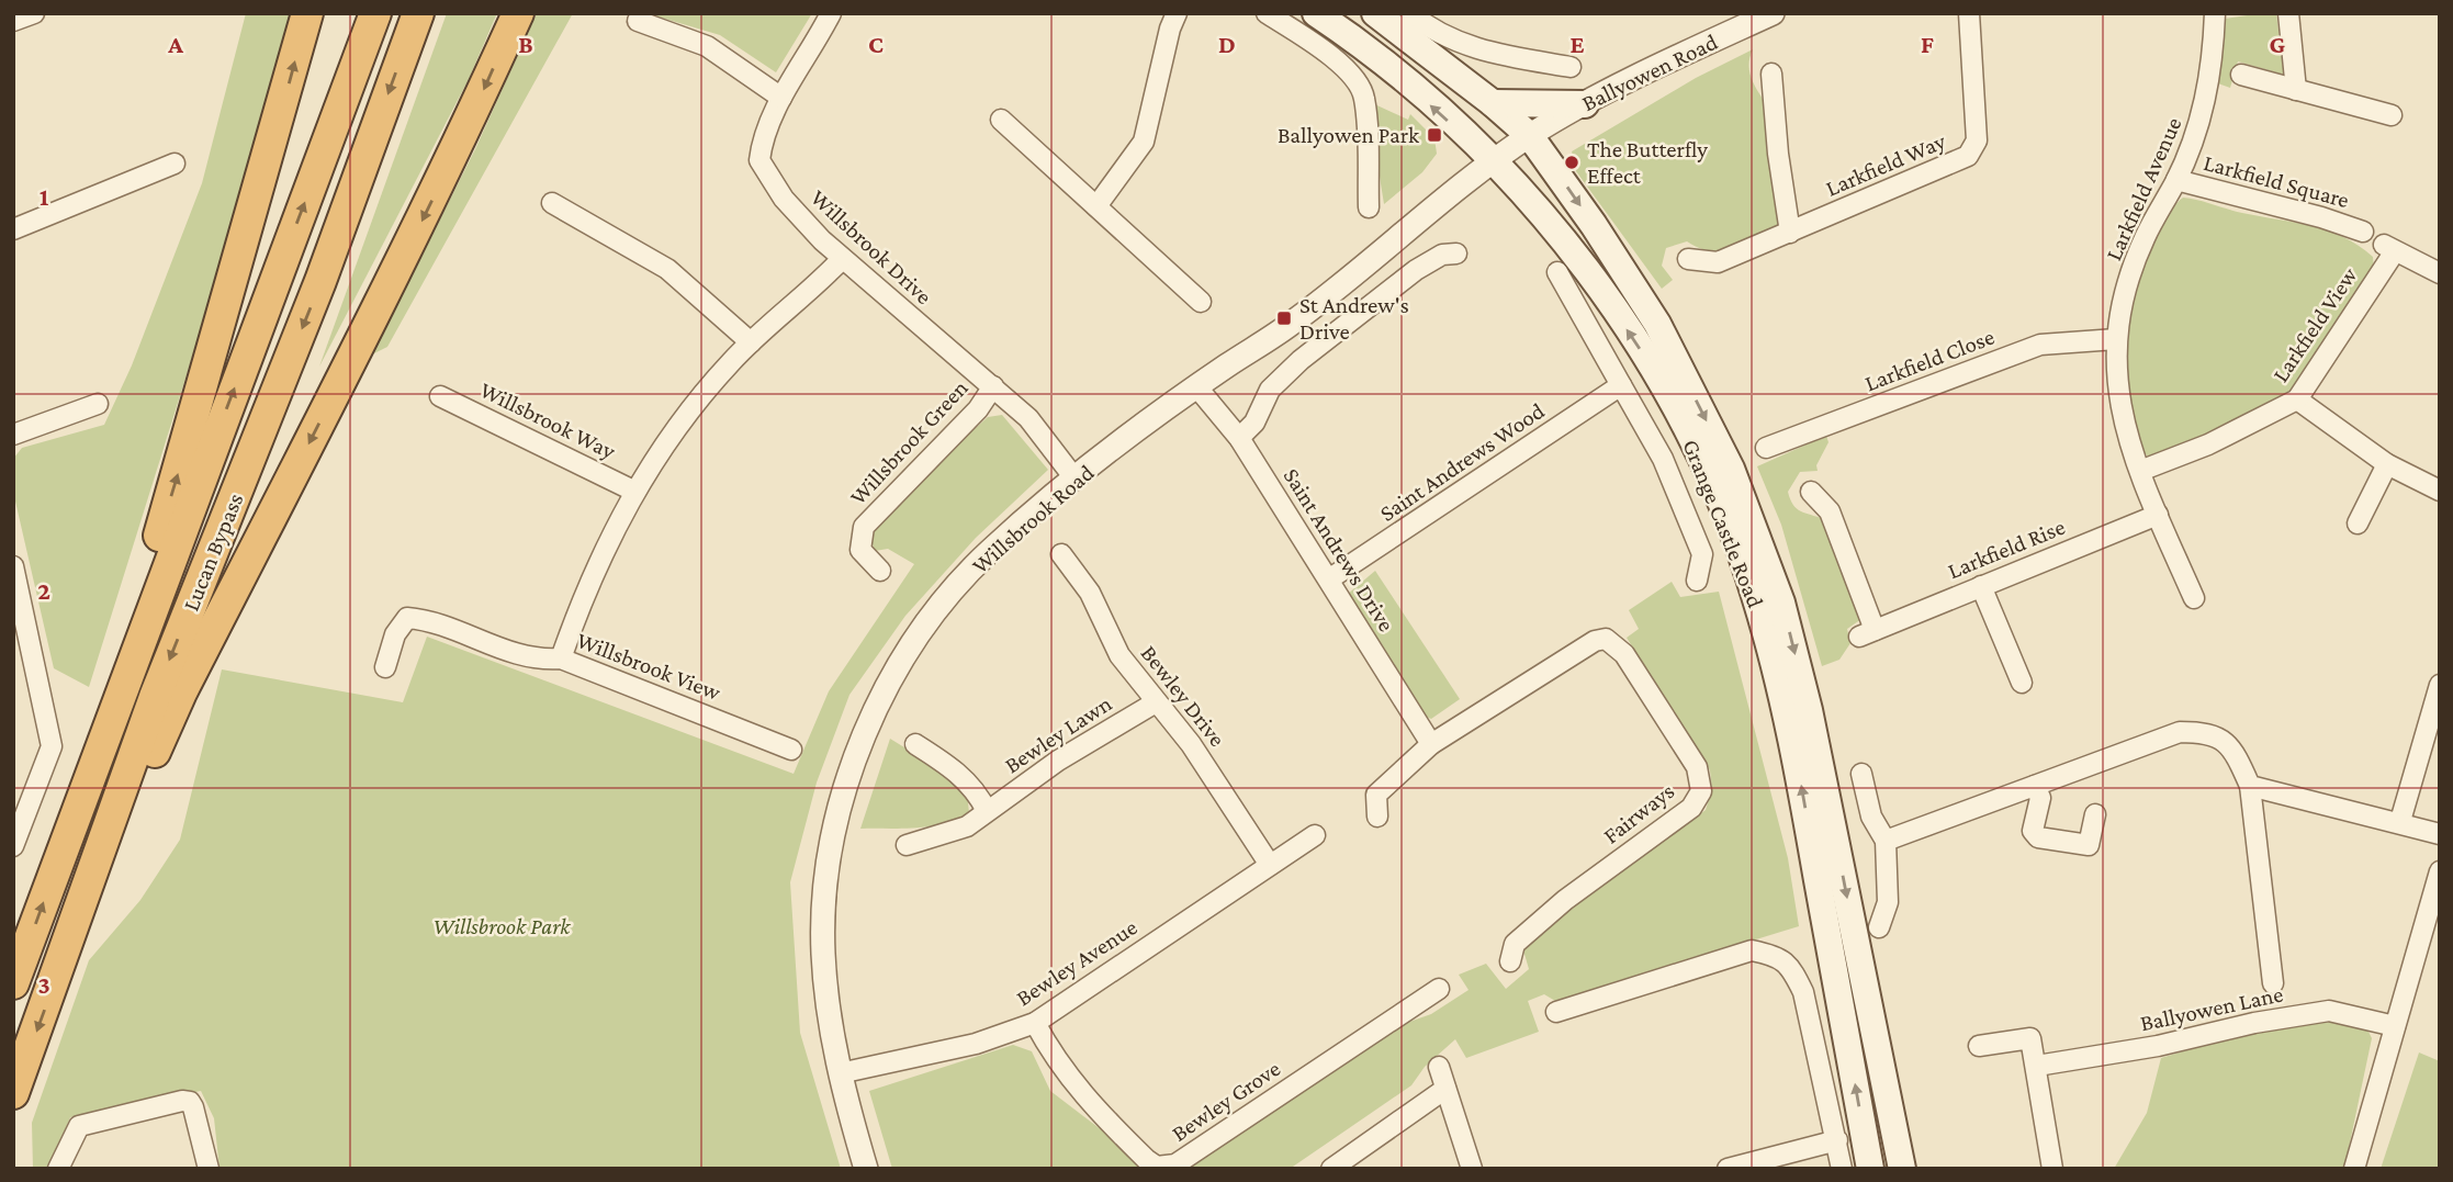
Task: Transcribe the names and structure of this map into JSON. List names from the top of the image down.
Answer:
{
  "streets": {
    "highway": ["Lucan Bypass"],
    "main road": ["Grange Castle Road"],
    "street": [
      "Ballyowen Road",
      "Larkfield Way",
      "Larkfield Square",
      "Larkfield Avenue",
      "Willsbrook Drive",
      "Larkfield View",
      "Larkfield Close",
      "Willsbrook Way",
      "Willsbrook Green",
      "Saint Andrews Wood",
      "Willsbrook Road",
      "Larkfield Rise",
      "Saint Andrews Drive",
      "Willsbrook View",
      "Bewley Drive",
      "Bewley Lawn",
      "Fairways",
      "Bewley Avenue",
      "Ballyowen Lane",
      "Bewley Grove"
    ]
  },
  "crossings": [
    ["Ballyowen Road", "Willsbrook Road"],
    ["Ballyowen Road", "Grange Castle Road"],
    ["Larkfield Square", "Larkfield Avenue"],
    ["Larkfield Avenue", "Larkfield View"],
    ["Larkfield Avenue", "Larkfield Close"],
    ["Larkfield Avenue", "Larkfield Rise"],
    ["Willsbrook Drive", "Willsbrook Green"],
    ["Willsbrook Drive", "Willsbrook Road"],
    ["Saint Andrews Wood", "Saint Andrews Drive"],
    ["Willsbrook Road", "Grange Castle Road"],
    ["Willsbrook Road", "Saint Andrews Drive"],
    ["Willsbrook Road", "Bewley Avenue"],
    ["Saint Andrews Drive", "Fairways"],
    ["Bewley Drive", "Bewley Lawn"],
    ["Bewley Drive", "Bewley Avenue"],
    ["Bewley Avenue", "Bewley Grove"]
  ],
  "parks": ["Willsbrook Park"],
  "places": {
    "transit": ["Ballyowen Park", "St Andrew's Drive"],
    "other": ["The Butterfly Effect"]
  },
  "grid": {
    "columns": [
      "A",
      "B",
      "C",
      "D",
      "E",
      "F",
      "G"
    ],
    "rows": ["1", "2", "3"]
  }
}
